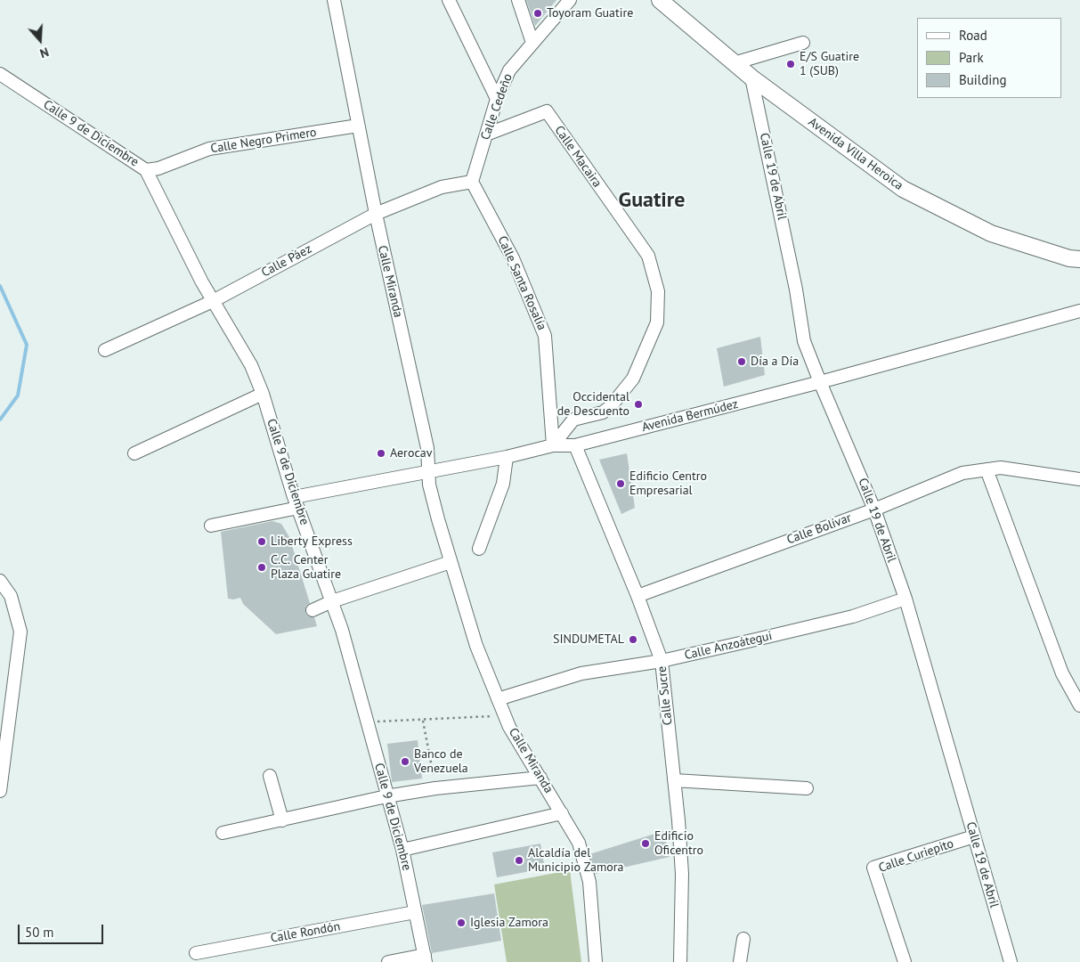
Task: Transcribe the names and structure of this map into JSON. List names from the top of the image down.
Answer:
{
  "streets": {
    "main road": ["Avenida Villa Heroica"],
    "street": [
      "Calle Cedeño",
      "Calle 9 de Diciembre",
      "Calle Negro Primero",
      "Calle Macaira",
      "Calle 19 de Abril",
      "Calle Páez",
      "Calle Miranda",
      "Calle Santa Rosalía",
      "Avenida Bermúdez",
      "Calle Bolívar",
      "Calle Anzoátegui",
      "Calle Sucre",
      "Calle Curiepito",
      "Calle Rondón"
    ]
  },
  "crossings": [
    ["Calle Cedeño", "Calle Macaira"],
    ["Calle Cedeño", "Calle Páez"],
    ["Calle Cedeño", "Calle Santa Rosalía"],
    ["Calle 9 de Diciembre", "Calle Negro Primero"],
    ["Calle 9 de Diciembre", "Calle Páez"],
    ["Calle 9 de Diciembre", "Avenida Bermúdez"],
    ["Calle 9 de Diciembre", "Calle Rondón"],
    ["Calle Negro Primero", "Calle Miranda"],
    ["Avenida Villa Heroica", "Calle 19 de Abril"],
    ["Calle Macaira", "Calle Santa Rosalía"],
    ["Calle Macaira", "Avenida Bermúdez"],
    ["Calle 19 de Abril", "Avenida Bermúdez"],
    ["Calle 19 de Abril", "Calle Bolívar"],
    ["Calle 19 de Abril", "Calle Anzoátegui"],
    ["Calle 19 de Abril", "Calle Curiepito"],
    ["Calle Páez", "Calle Miranda"],
    ["Calle Páez", "Calle Santa Rosalía"],
    ["Calle Miranda", "Avenida Bermúdez"],
    ["Calle Miranda", "Calle Anzoátegui"],
    ["Calle Santa Rosalía", "Avenida Bermúdez"],
    ["Avenida Bermúdez", "Calle Sucre"],
    ["Calle Bolívar", "Calle Sucre"],
    ["Calle Anzoátegui", "Calle Sucre"]
  ],
  "districts": ["Guatire"],
  "places": [
    "Toyoram Guatire",
    "E/S Guatire 1 (SUB)",
    "Día a Día",
    "Occidental de Descuento",
    "Aerocav",
    "Edificio Centro Empresarial",
    "Liberty Express",
    "C.C. Center Plaza Guatire",
    "SINDUMETAL",
    "Banco de Venezuela",
    "Edificio Oficentro",
    "Alcaldía del Municipio Zamora",
    "Iglesia Zamora"
  ],
  "legend": ["Road", "Park", "Building"],
  "scale_bar": "50 m",
  "north": "bottom"
}
